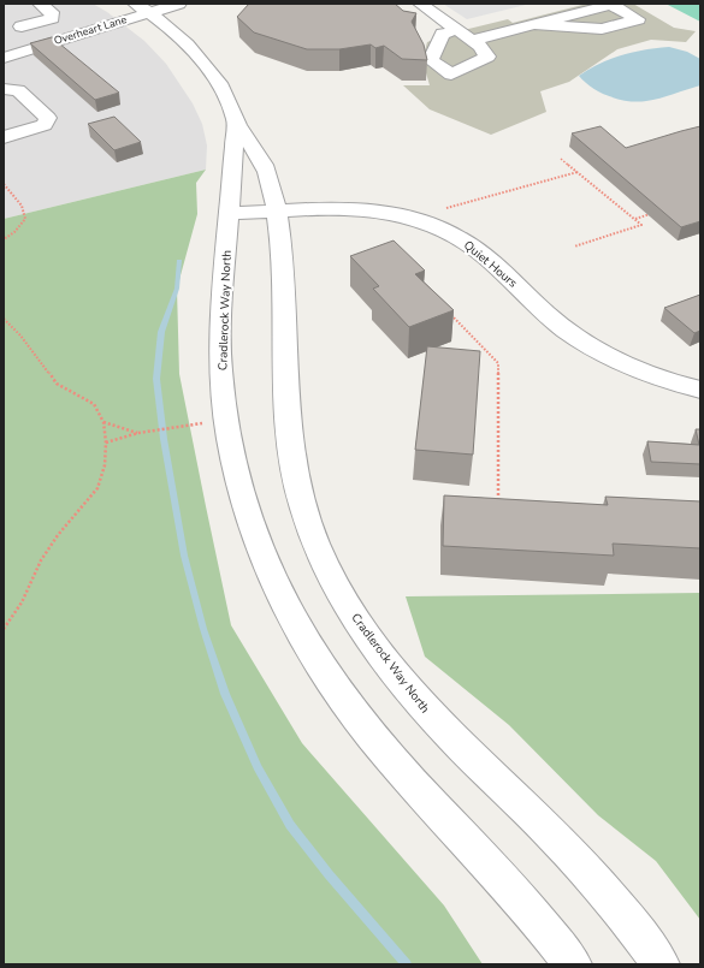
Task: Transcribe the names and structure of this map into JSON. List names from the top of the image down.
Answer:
{
  "streets": {
    "street": ["Overheart Lane", "Quiet Hours", "Cradlerock Way North"]
  },
  "crossings": [
    ["Overheart Lane", "Cradlerock Way North"],
    ["Quiet Hours", "Cradlerock Way North"]
  ]
}
